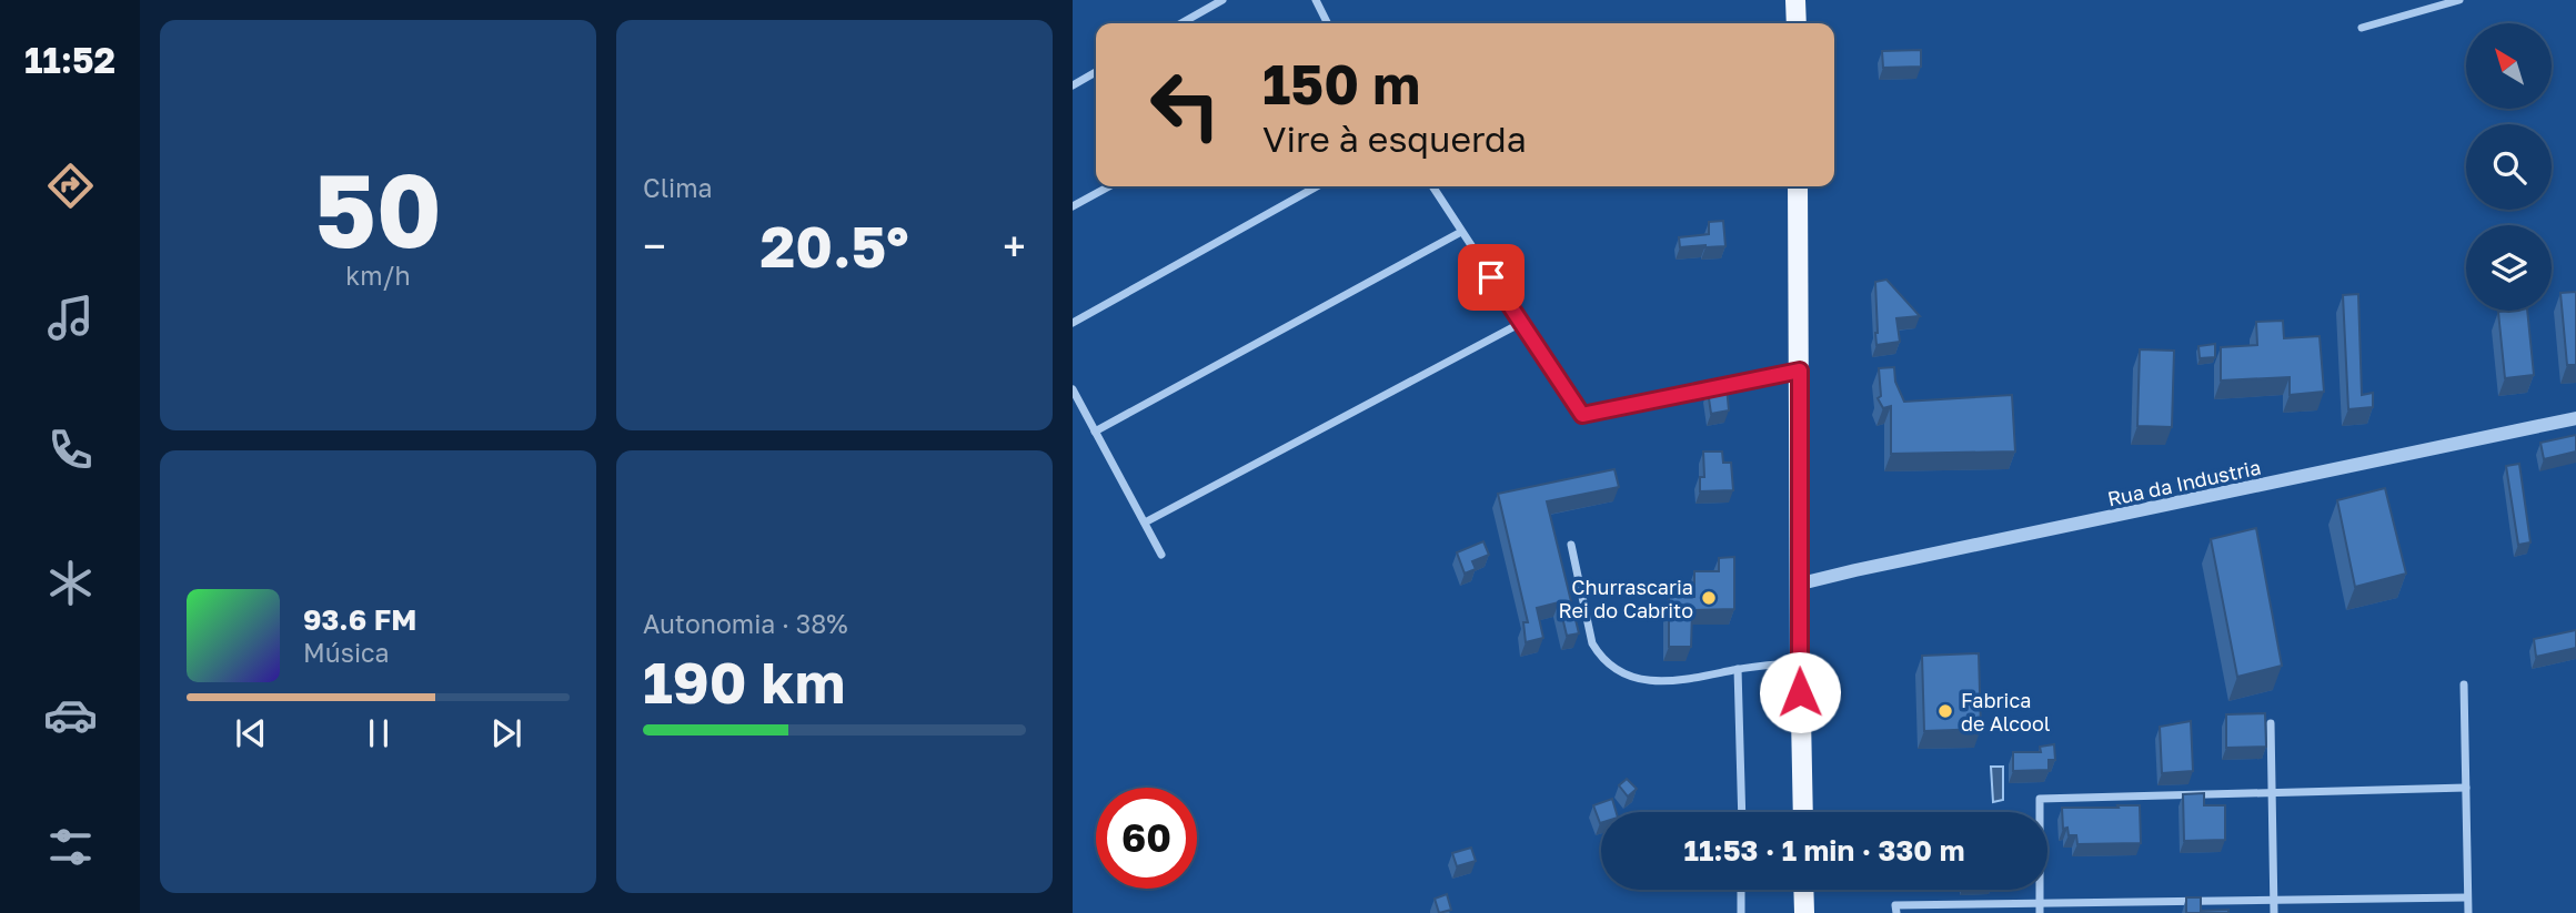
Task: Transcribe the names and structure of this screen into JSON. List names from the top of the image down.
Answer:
{
  "streets": {
    "street": ["Rua da Industria"]
  },
  "places": ["Churrascaria Rei do Cabrito", "Fabrica de Alcool"],
  "north": "top left",
  "page": {
    "tabs": "11:52",
    "tile": [
      ["50", "km/h"],
      "Clima",
      ["Autonomia · 38%", "190 km"]
    ],
    "turn": ["150 m", "Vire à esquerda"],
    "heat": ["−", "20.5°", "+"],
    "song": ["93.6 FM", "Música"],
    "limit": "60",
    "trip": "11:53 · 1 min · 330 m"
  }
}
